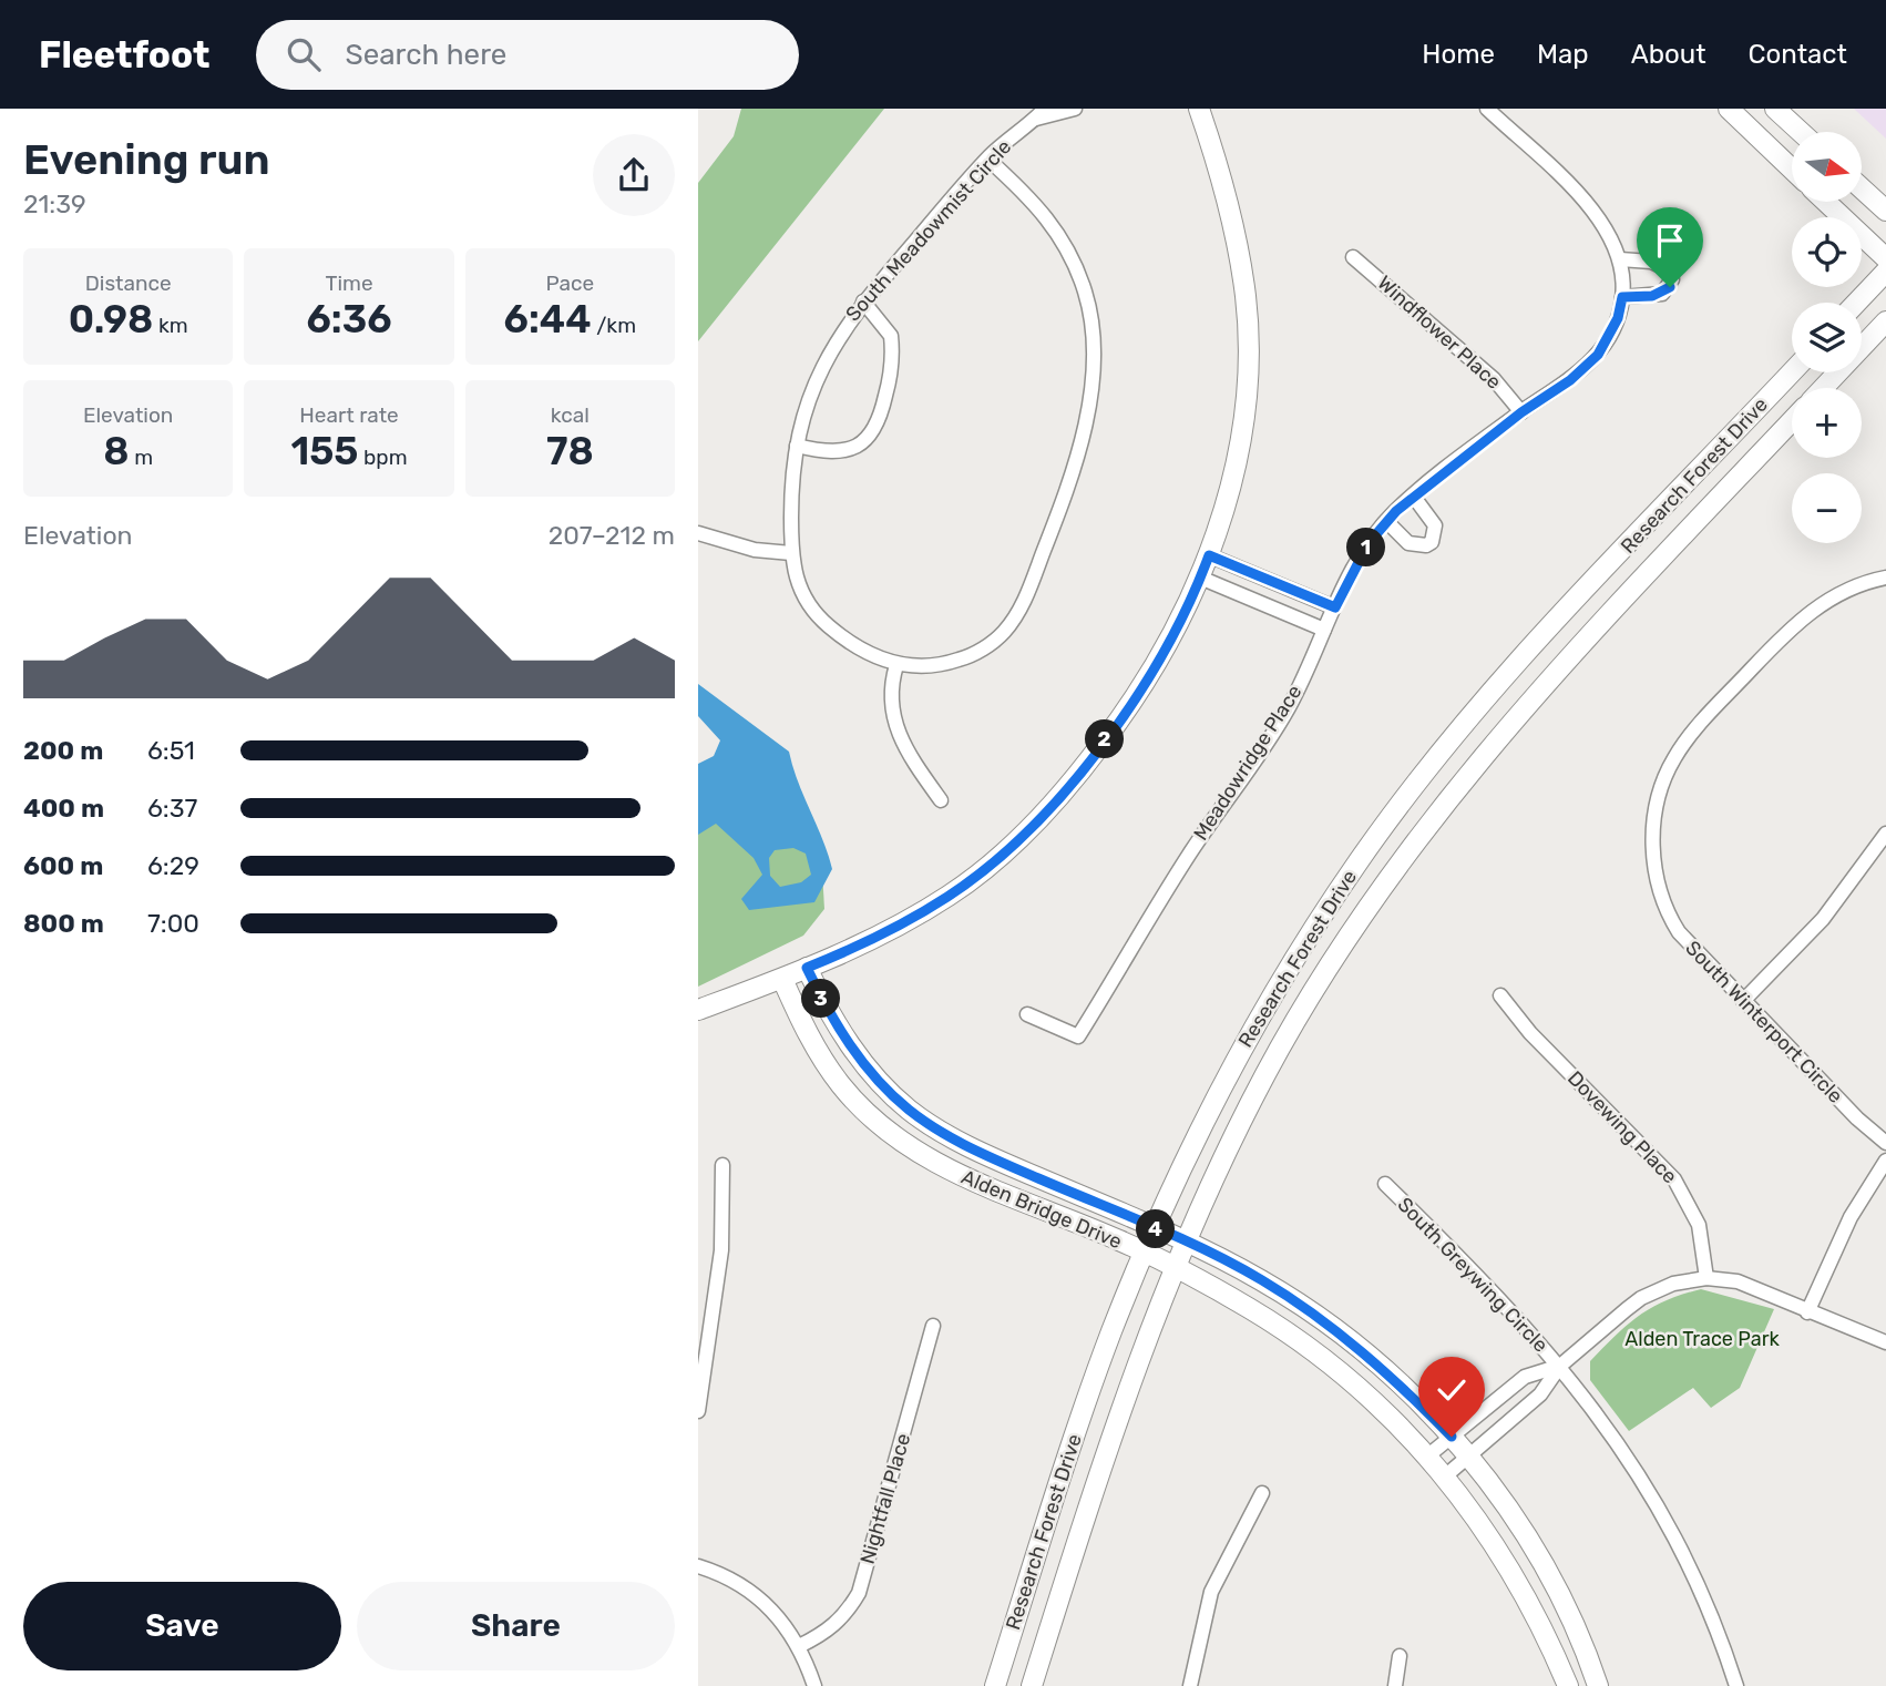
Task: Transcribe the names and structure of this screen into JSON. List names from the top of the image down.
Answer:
{
  "streets": {
    "main road": ["Research Forest Drive", "Alden Bridge Drive"],
    "street": [
      "South Meadowmist Circle",
      "Windflower Place",
      "Meadowridge Place",
      "South Winterport Circle",
      "Dovewing Place",
      "South Greywing Circle",
      "Nightfall Place"
    ]
  },
  "crossings": [
    ["Windflower Place", "Meadowridge Place"],
    ["Research Forest Drive", "Alden Bridge Drive"],
    ["Dovewing Place", "South Greywing Circle"],
    ["Alden Bridge Drive", "South Greywing Circle"]
  ],
  "parks": ["Alden Trace Park"],
  "north": "right",
  "page": {
    "header": "Fleetfoot",
    "search": "Search here",
    "nav": [
      "Home",
      "Map",
      "About",
      "Contact"
    ],
    "heading": ["Evening run", "21:39"],
    "map_buttons": ["+", "−"],
    "stats": [
      ["Distance", "0.98 km"],
      ["Time", "6:36"],
      ["Pace", "6:44 /km"],
      ["Elevation", "8 m"],
      ["Heart rate", "155 bpm"],
      ["kcal", "78"]
    ],
    "chart": ["Elevation", "207–212 m"],
    "pins": [
      "1",
      "2",
      "3",
      "4"
    ],
    "list": [
      {
        "name": "200 m",
        "note": "6:51"
      },
      {
        "name": "400 m",
        "note": "6:37"
      },
      {
        "name": "600 m",
        "note": "6:29"
      },
      {
        "name": "800 m",
        "note": "7:00"
      }
    ],
    "buttons": ["Save", "Share"]
  }
}
